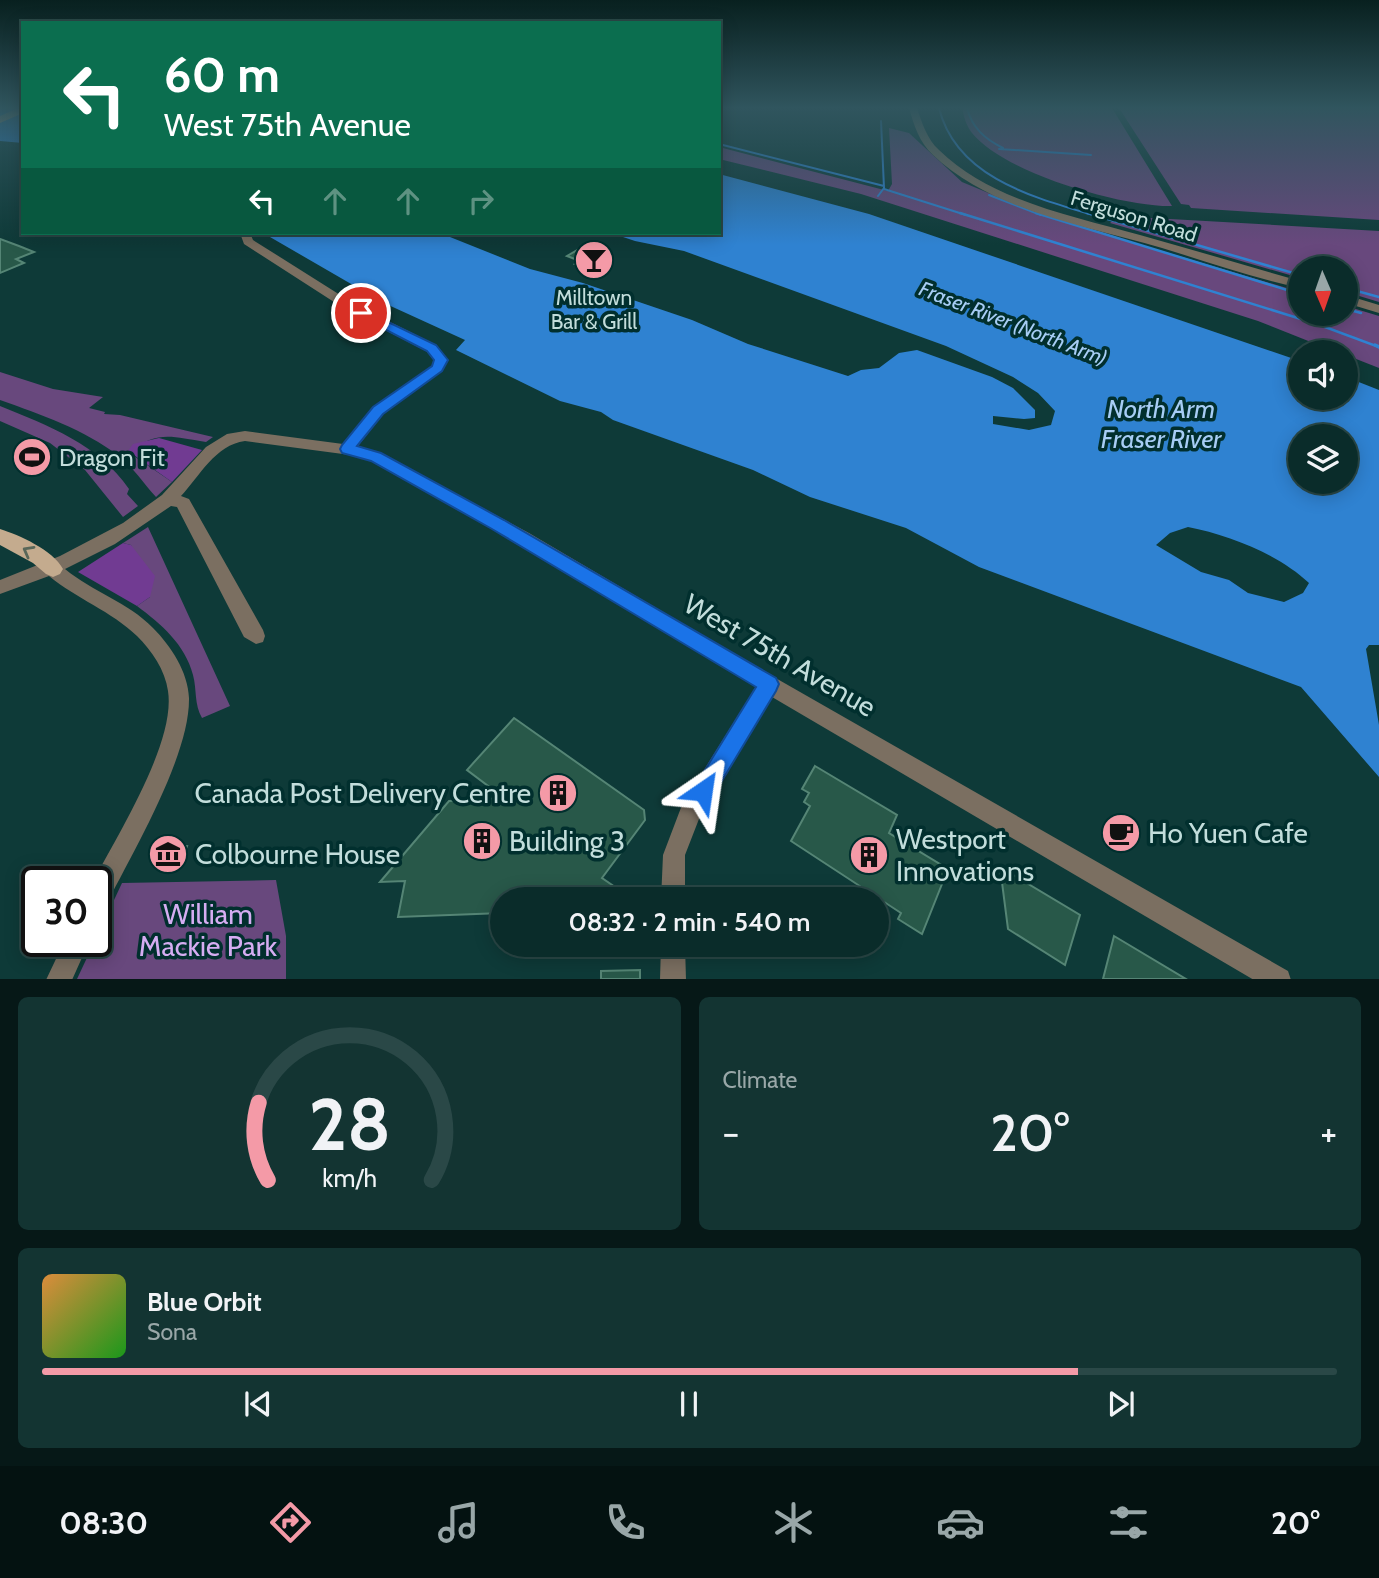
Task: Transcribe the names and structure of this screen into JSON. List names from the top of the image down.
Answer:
{
  "streets": {
    "street": ["Ferguson Road", "West 75th Avenue"]
  },
  "water": ["Fraser River (North Arm)", "North Arm Fraser River"],
  "parks": ["William Mackie Park"],
  "places": {
    "bar": ["Milltown Bar & Grill"],
    "sports": ["Dragon Fit"],
    "building": ["Canada Post Delivery Centre", "Building 3", "Westport Innovations"],
    "cafe": ["Ho Yuen Cafe"],
    "museum": ["Colbourne House"]
  },
  "north": "bottom",
  "page": {
    "turn": ["60 m", "West 75th Avenue"],
    "limit": "30",
    "trip": "08:32 · 2 min · 540 m",
    "tile": "Climate",
    "heat": ["−", "20°", "+"],
    "song": ["Blue Orbit", "Sona"],
    "tabs": ["08:30", "20°"],
    "gauge": ["28", "km/h"]
  }
}
